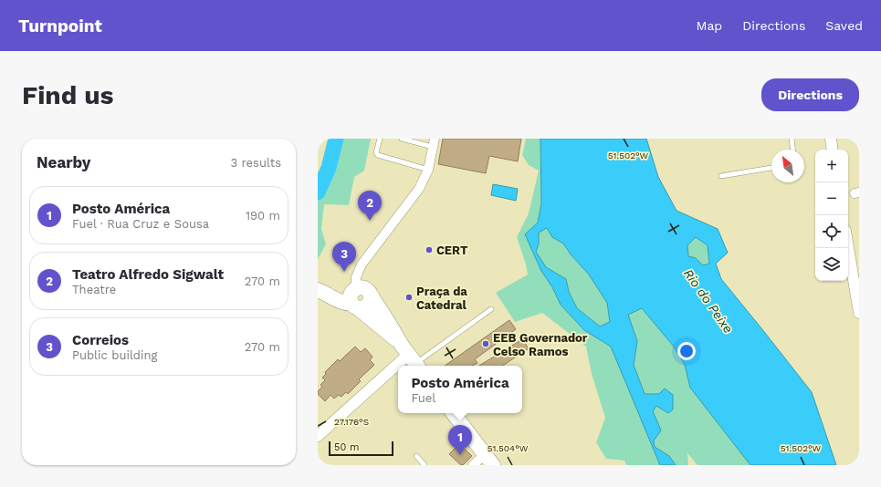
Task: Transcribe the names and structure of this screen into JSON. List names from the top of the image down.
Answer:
{
  "water": ["Rio do Peixe"],
  "places": ["CERT", "Praça da Catedral", "EEB Governador Celso Ramos"],
  "scale_bar": "50 m",
  "north": "top left",
  "page": {
    "header": "Turnpoint",
    "nav": ["Map", "Directions", "Saved"],
    "buttons": "Directions",
    "title": "Find us",
    "heading": ["Nearby", "3 results"],
    "map_buttons": ["+", "−"],
    "list": [
      {
        "mark": "1",
        "name": "Posto América",
        "note": "Fuel · Rua Cruz e Sousa",
        "value": "190 m"
      },
      {
        "mark": "2",
        "name": "Teatro Alfredo Sigwalt",
        "note": "Theatre",
        "value": "270 m"
      },
      {
        "mark": "3",
        "name": "Correios",
        "note": "Public building",
        "value": "270 m"
      }
    ],
    "pins": ["2", "3", "1"],
    "popup": ["Posto América", "Fuel"],
    "scale": "50 m"
  },
  "coordinates": ["51.502°W", "27.176°S", "51.504°W"]
}
